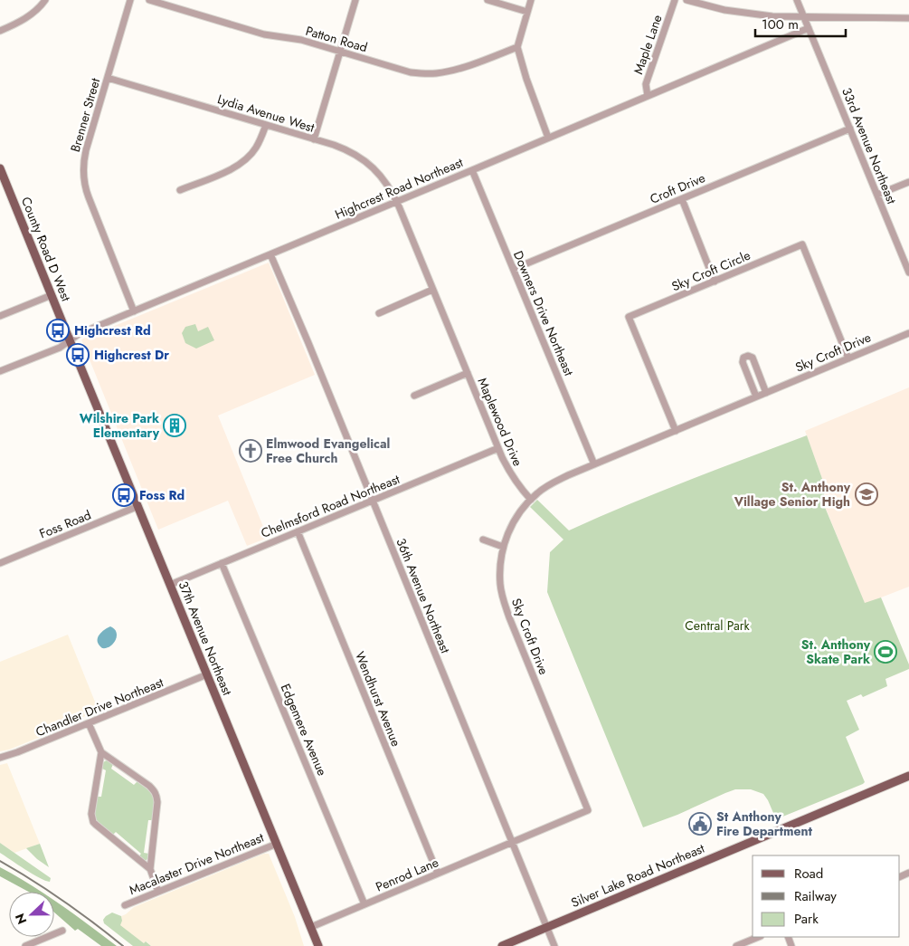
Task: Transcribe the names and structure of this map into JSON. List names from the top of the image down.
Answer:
{
  "streets": {
    "main road": ["County Road D West", "37th Avenue Northeast", "Silver Lake Road Northeast"],
    "street": [
      "Patton Road",
      "Maple Lane",
      "Lydia Avenue West",
      "Brenner Street",
      "33rd Avenue Northeast",
      "Highcrest Road Northeast",
      "Croft Drive",
      "Sky Croft Circle",
      "Downers Drive Northeast",
      "Sky Croft Drive",
      "Maplewood Drive",
      "Chelmsford Road Northeast",
      "Foss Road",
      "36th Avenue Northeast",
      "Wendhurst Avenue",
      "Chandler Drive Northeast",
      "Edgemere Avenue",
      "Macalaster Drive Northeast",
      "Penrod Lane"
    ]
  },
  "crossings": [
    ["Maple Lane", "Highcrest Road Northeast"],
    ["Lydia Avenue West", "Brenner Street"],
    ["Lydia Avenue West", "Highcrest Road Northeast"],
    ["Lydia Avenue West", "Maplewood Drive"],
    ["Brenner Street", "Highcrest Road Northeast"],
    ["33rd Avenue Northeast", "Highcrest Road Northeast"],
    ["33rd Avenue Northeast", "Croft Drive"],
    ["Highcrest Road Northeast", "County Road D West"],
    ["Highcrest Road Northeast", "Downers Drive Northeast"],
    ["Highcrest Road Northeast", "Maplewood Drive"],
    ["Highcrest Road Northeast", "36th Avenue Northeast"],
    ["Highcrest Road Northeast", "37th Avenue Northeast"],
    ["Croft Drive", "Downers Drive Northeast"],
    ["County Road D West", "37th Avenue Northeast"],
    ["Sky Croft Circle", "Sky Croft Drive"],
    ["Downers Drive Northeast", "Sky Croft Drive"],
    ["Sky Croft Drive", "Maplewood Drive"],
    ["Sky Croft Drive", "36th Avenue Northeast"],
    ["Sky Croft Drive", "Penrod Lane"],
    ["Maplewood Drive", "Chelmsford Road Northeast"],
    ["Chelmsford Road Northeast", "36th Avenue Northeast"],
    ["Chelmsford Road Northeast", "37th Avenue Northeast"],
    ["Chelmsford Road Northeast", "Wendhurst Avenue"],
    ["Chelmsford Road Northeast", "Edgemere Avenue"],
    ["Foss Road", "37th Avenue Northeast"],
    ["36th Avenue Northeast", "Penrod Lane"],
    ["36th Avenue Northeast", "Silver Lake Road Northeast"],
    ["37th Avenue Northeast", "Chandler Drive Northeast"],
    ["37th Avenue Northeast", "Macalaster Drive Northeast"],
    ["37th Avenue Northeast", "Penrod Lane"],
    ["Wendhurst Avenue", "Penrod Lane"],
    ["Edgemere Avenue", "Penrod Lane"]
  ],
  "parks": ["Central Park"],
  "places": {
    "bus stop": ["Highcrest Rd", "Highcrest Dr", "Foss Rd"],
    "building": ["Wilshire Park Elementary"],
    "church": ["Elmwood Evangelical Free Church"],
    "school or university": ["St. Anthony Village Senior High"],
    "sports": ["St. Anthony Skate Park"],
    "public building": ["St Anthony Fire Department"]
  },
  "legend": ["Road", "Railway", "Park"],
  "scale_bar": "100 m",
  "north": "left"
}
